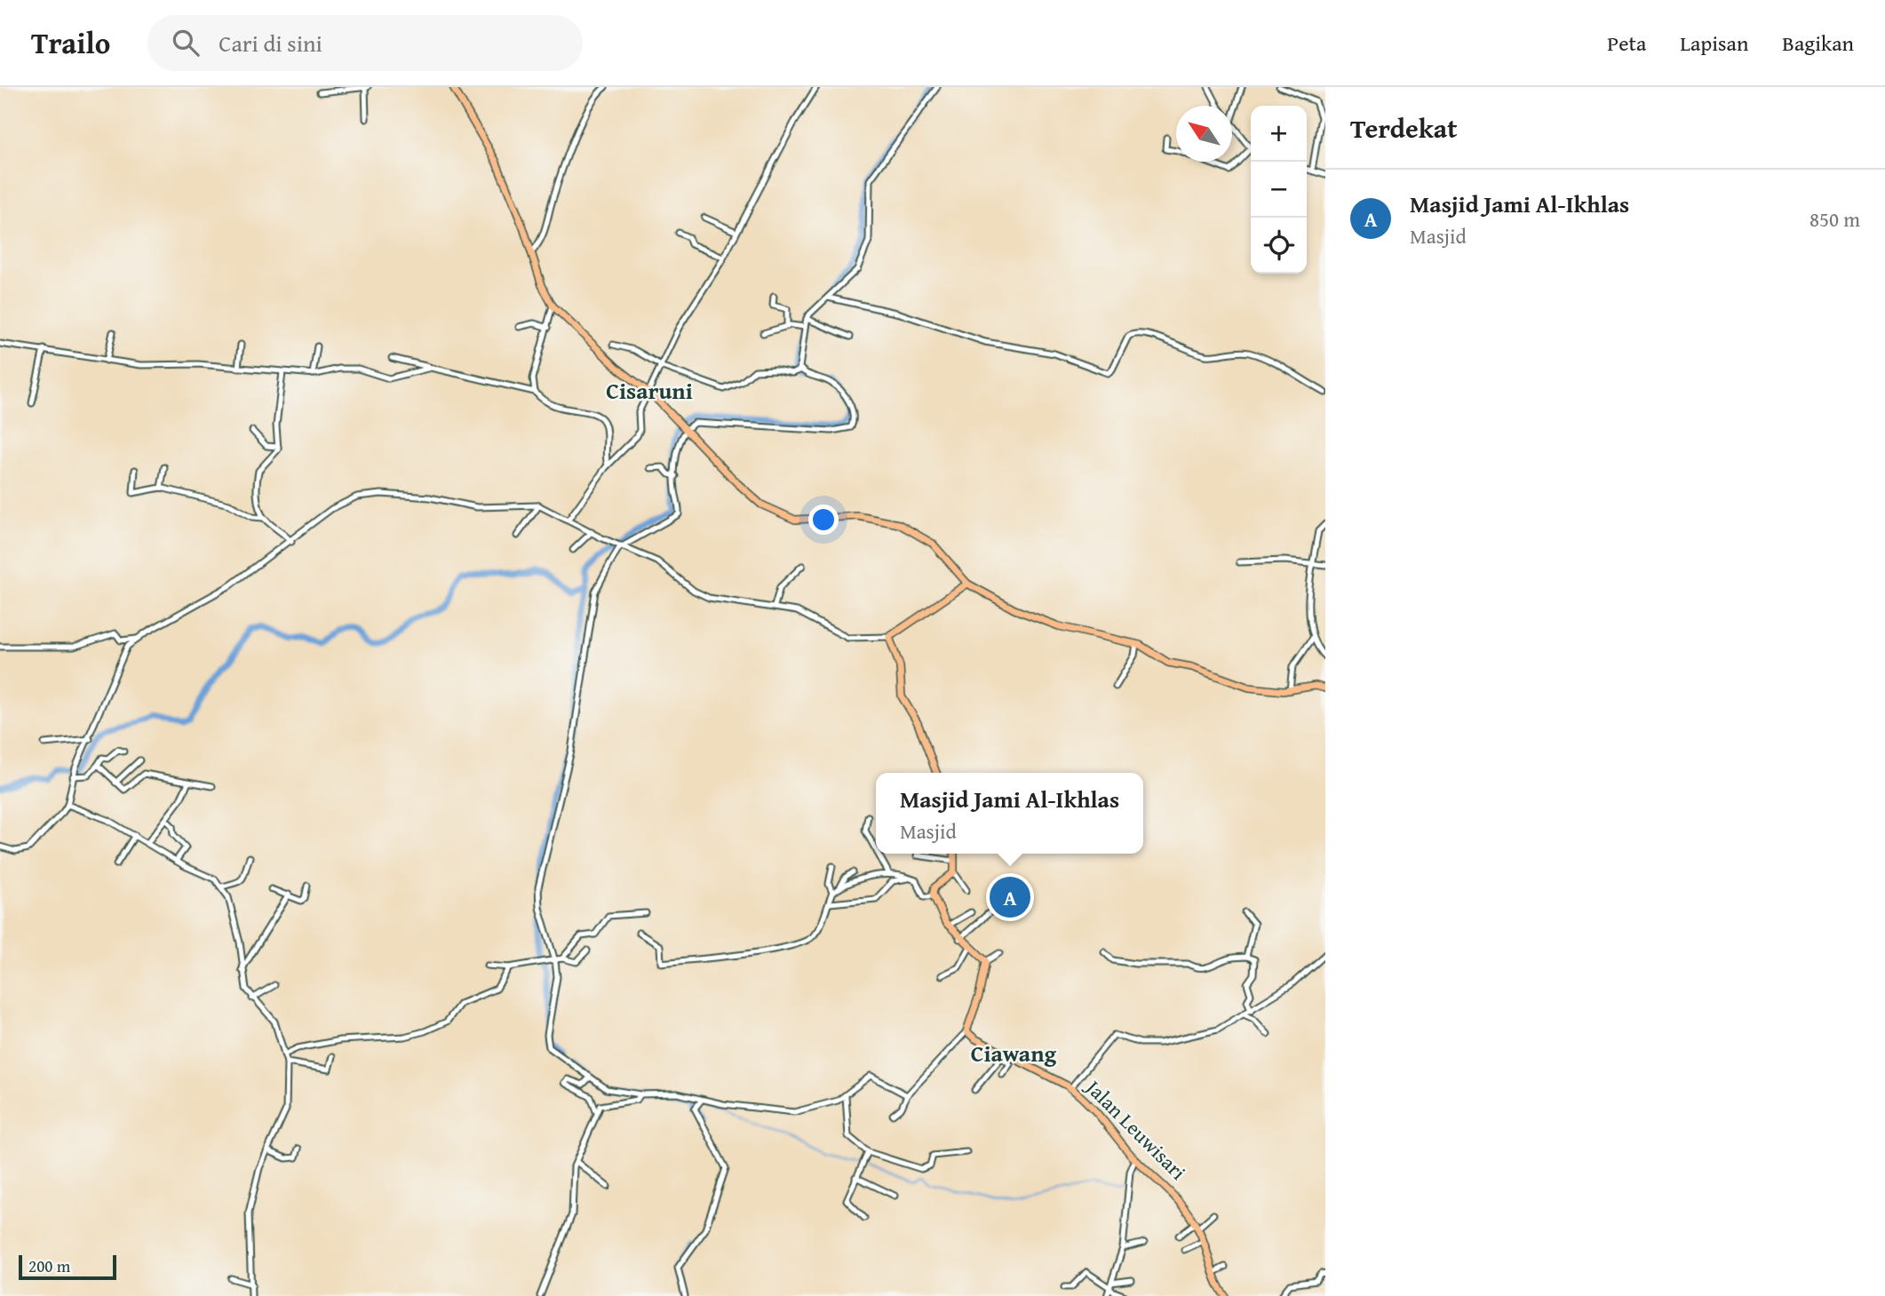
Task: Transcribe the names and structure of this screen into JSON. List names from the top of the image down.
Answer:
{
  "streets": {
    "main road": ["Jalan Leuwisari"]
  },
  "districts": ["Cisaruni", "Ciawang"],
  "scale_bar": "200 m",
  "north": "top left",
  "page": {
    "header": "Trailo",
    "search": "Cari di sini",
    "nav": ["Peta", "Lapisan", "Bagikan"],
    "heading": "Terdekat",
    "map_buttons": ["+", "−"],
    "list": [
      {
        "mark": "A",
        "name": "Masjid Jami Al-Ikhlas",
        "note": "Masjid",
        "value": "850 m"
      }
    ],
    "popup": ["Masjid Jami Al-Ikhlas", "Masjid"],
    "pins": "A",
    "scale": "200 m"
  }
}
